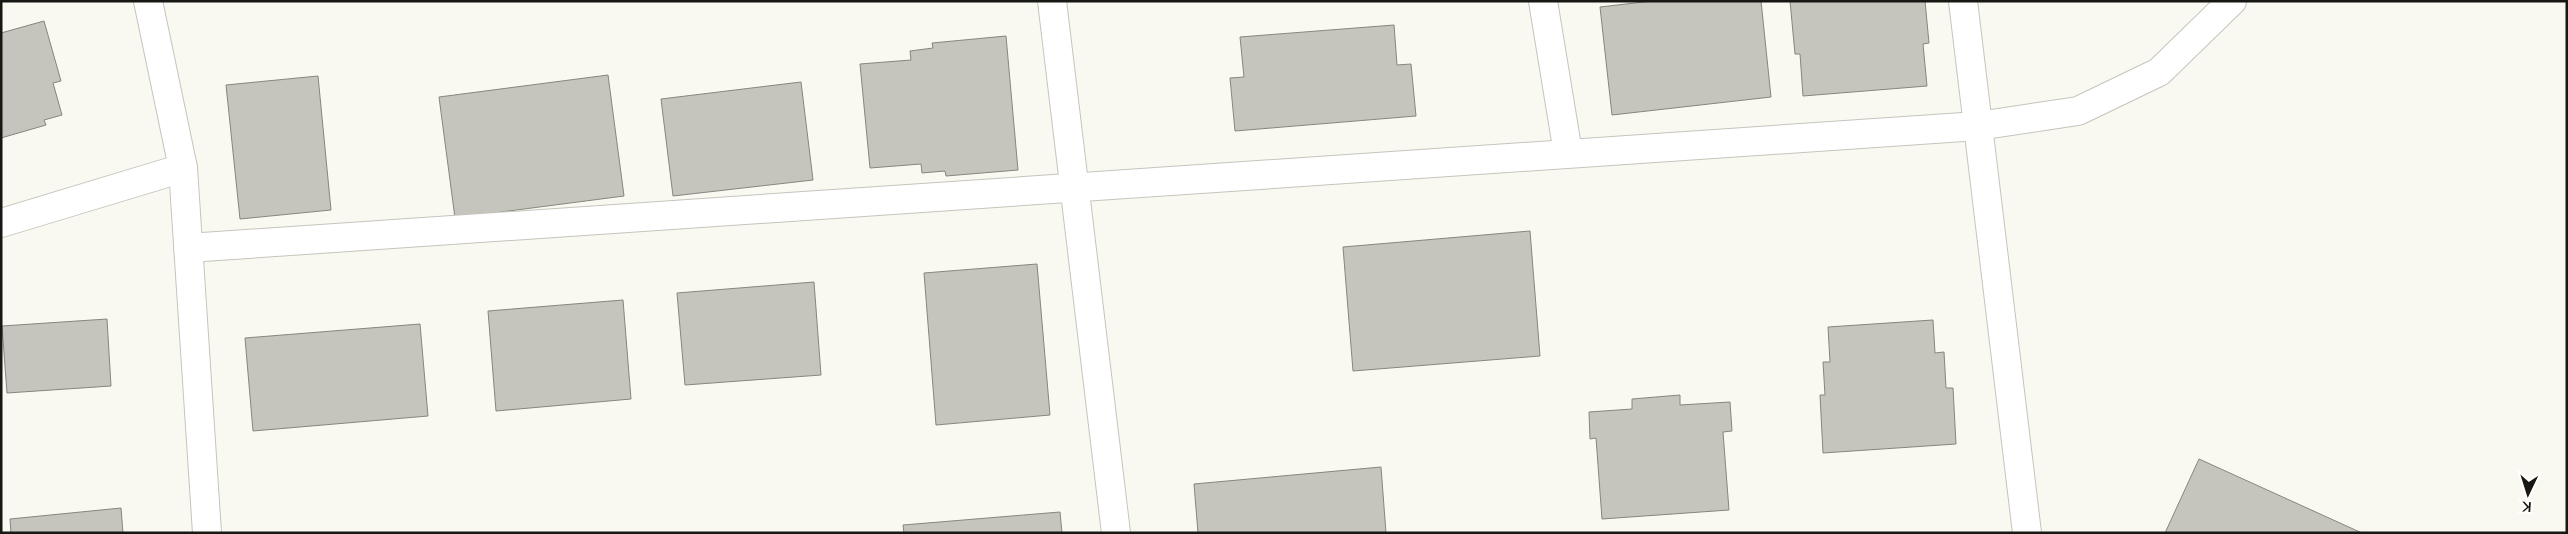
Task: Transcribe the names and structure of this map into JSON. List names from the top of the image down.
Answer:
{
  "north": "bottom"
}
